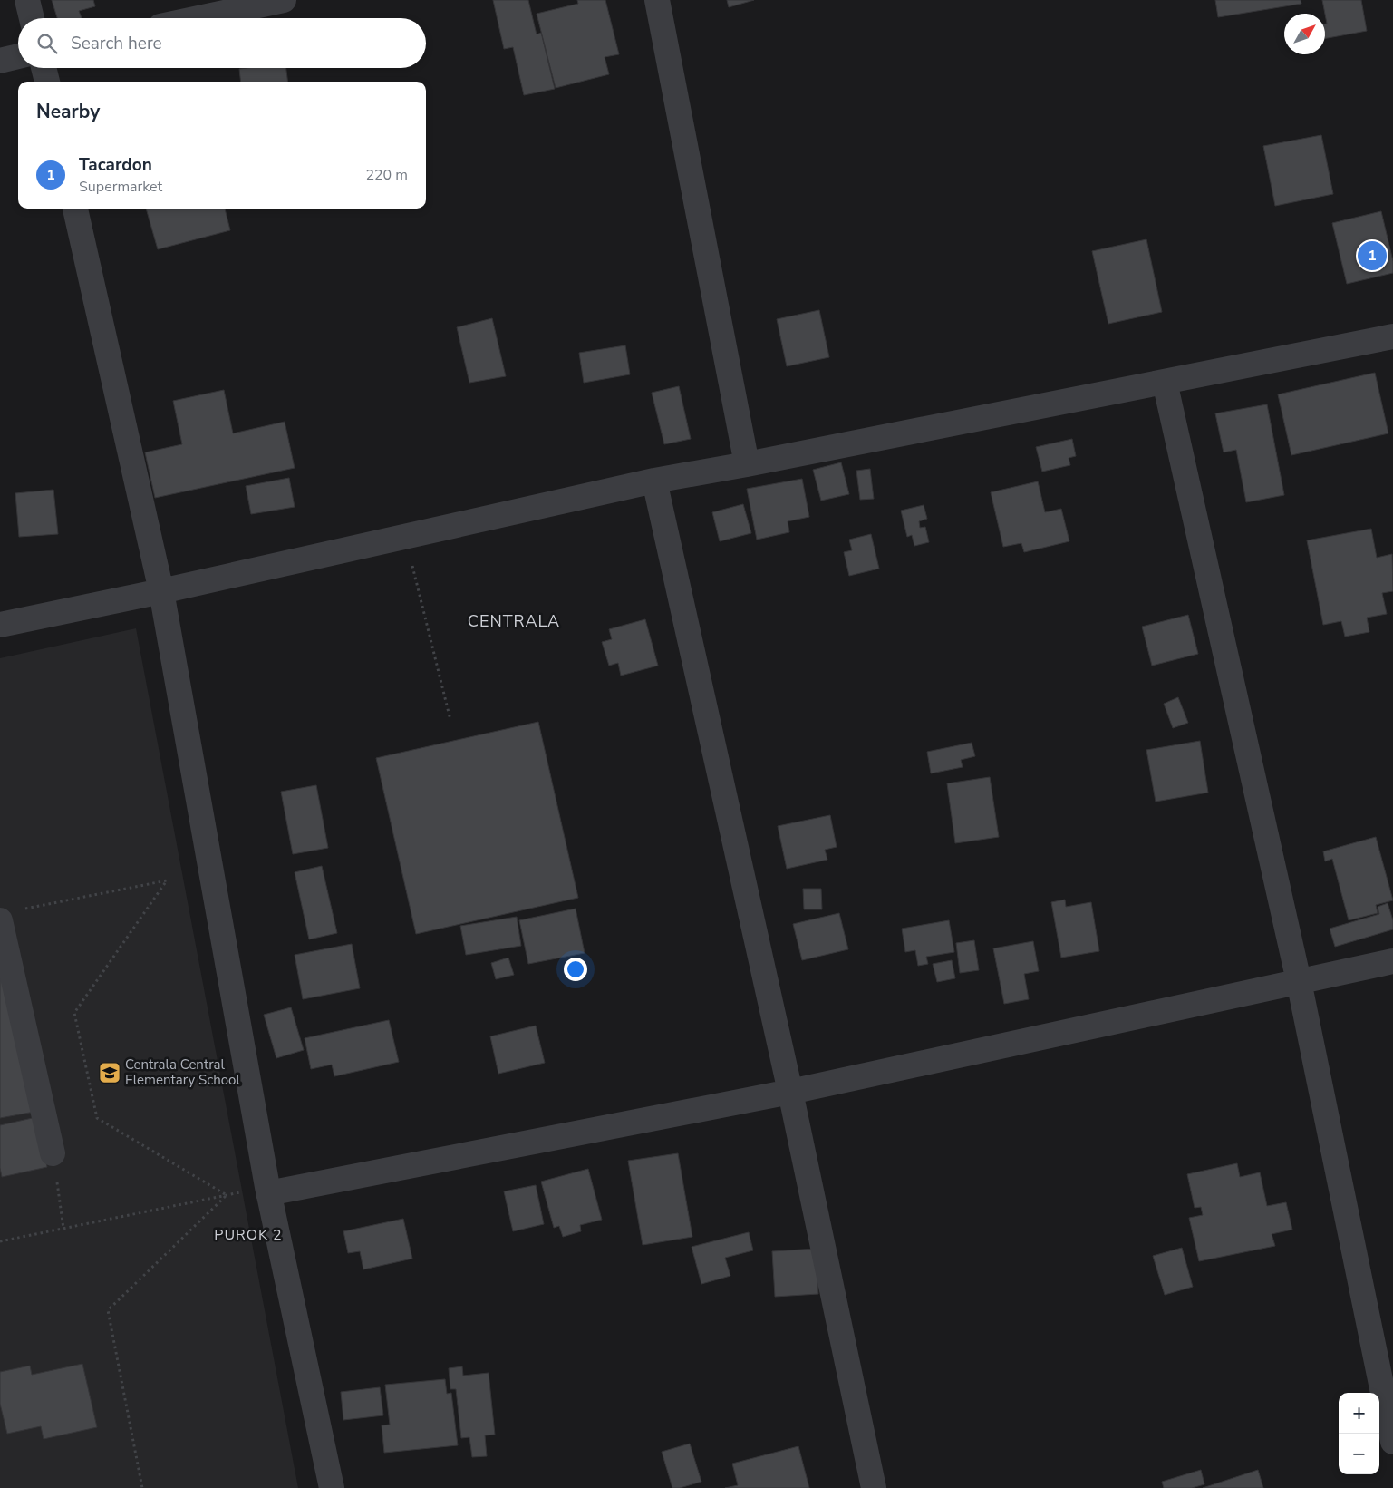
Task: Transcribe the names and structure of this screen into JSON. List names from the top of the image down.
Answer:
{
  "districts": ["CENTRALA", "PUROK 2"],
  "places": {
    "school or university": ["Centrala Central Elementary School"]
  },
  "north": "top right",
  "page": {
    "search": "Search here",
    "heading": "Nearby",
    "list": [
      {
        "mark": "1",
        "name": "Tacardon",
        "note": "Supermarket",
        "value": "220 m"
      }
    ],
    "pins": "1",
    "map_buttons": ["+", "−"]
  }
}
